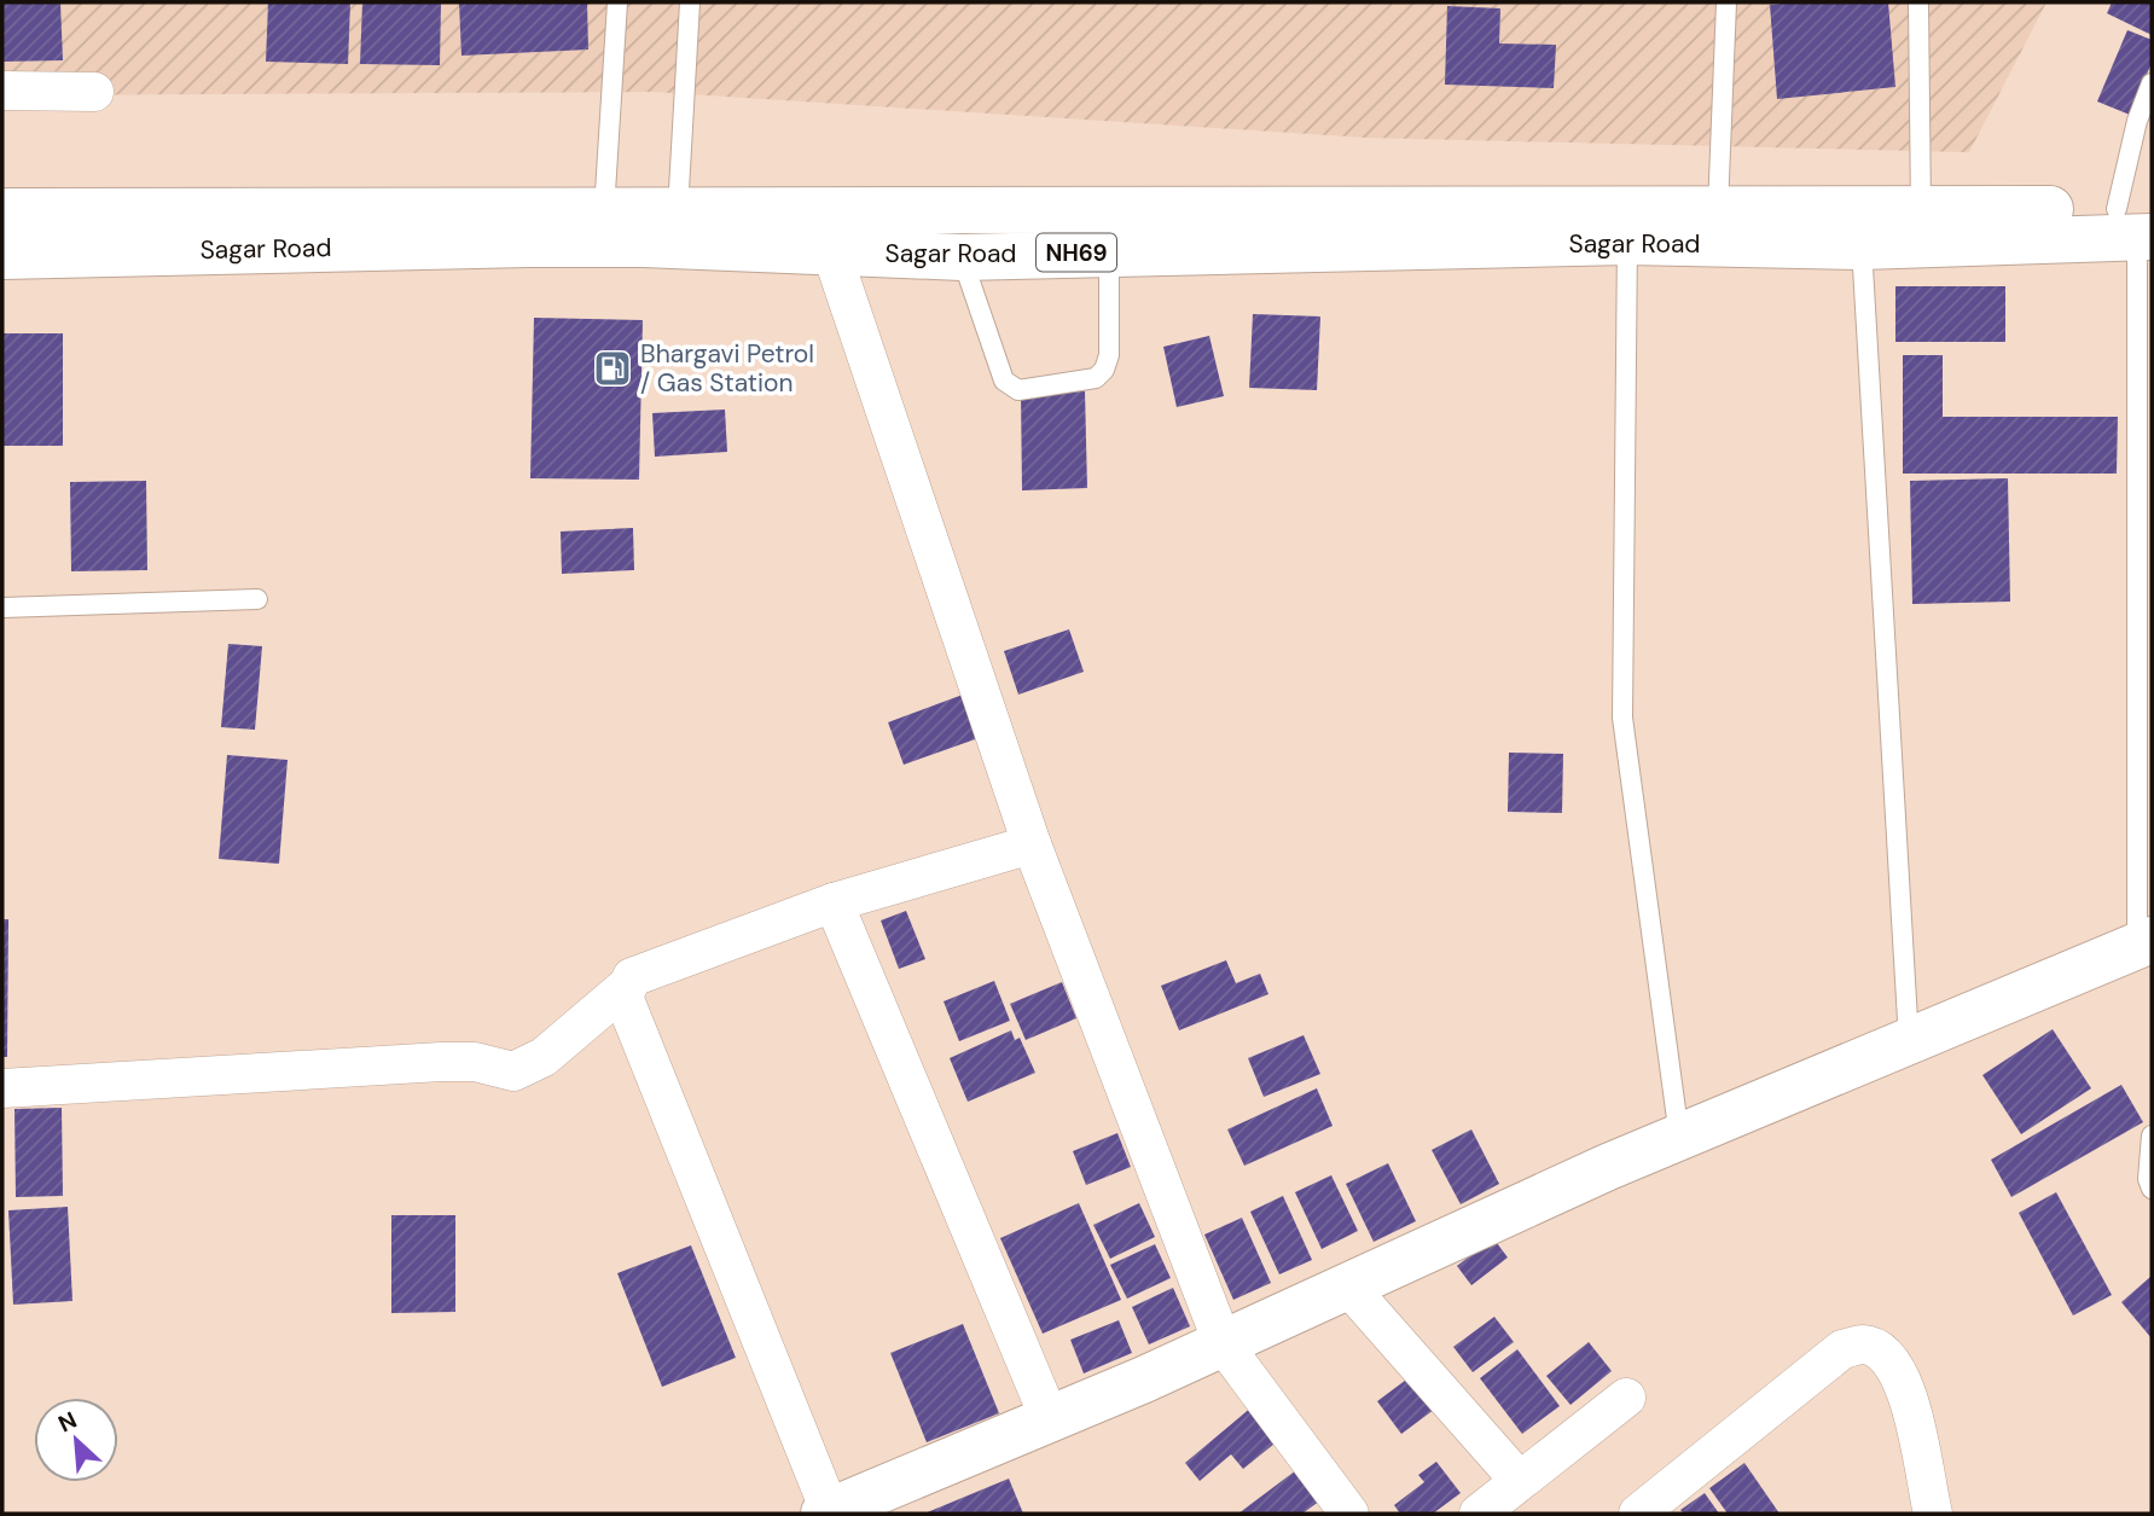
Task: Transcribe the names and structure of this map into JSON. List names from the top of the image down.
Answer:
{
  "streets": {
    "main road": ["Sagar Road", "NH69"]
  },
  "places": {
    "fuel station": ["Bhargavi Petrol / Gas Station"]
  },
  "north": "top left"
}
